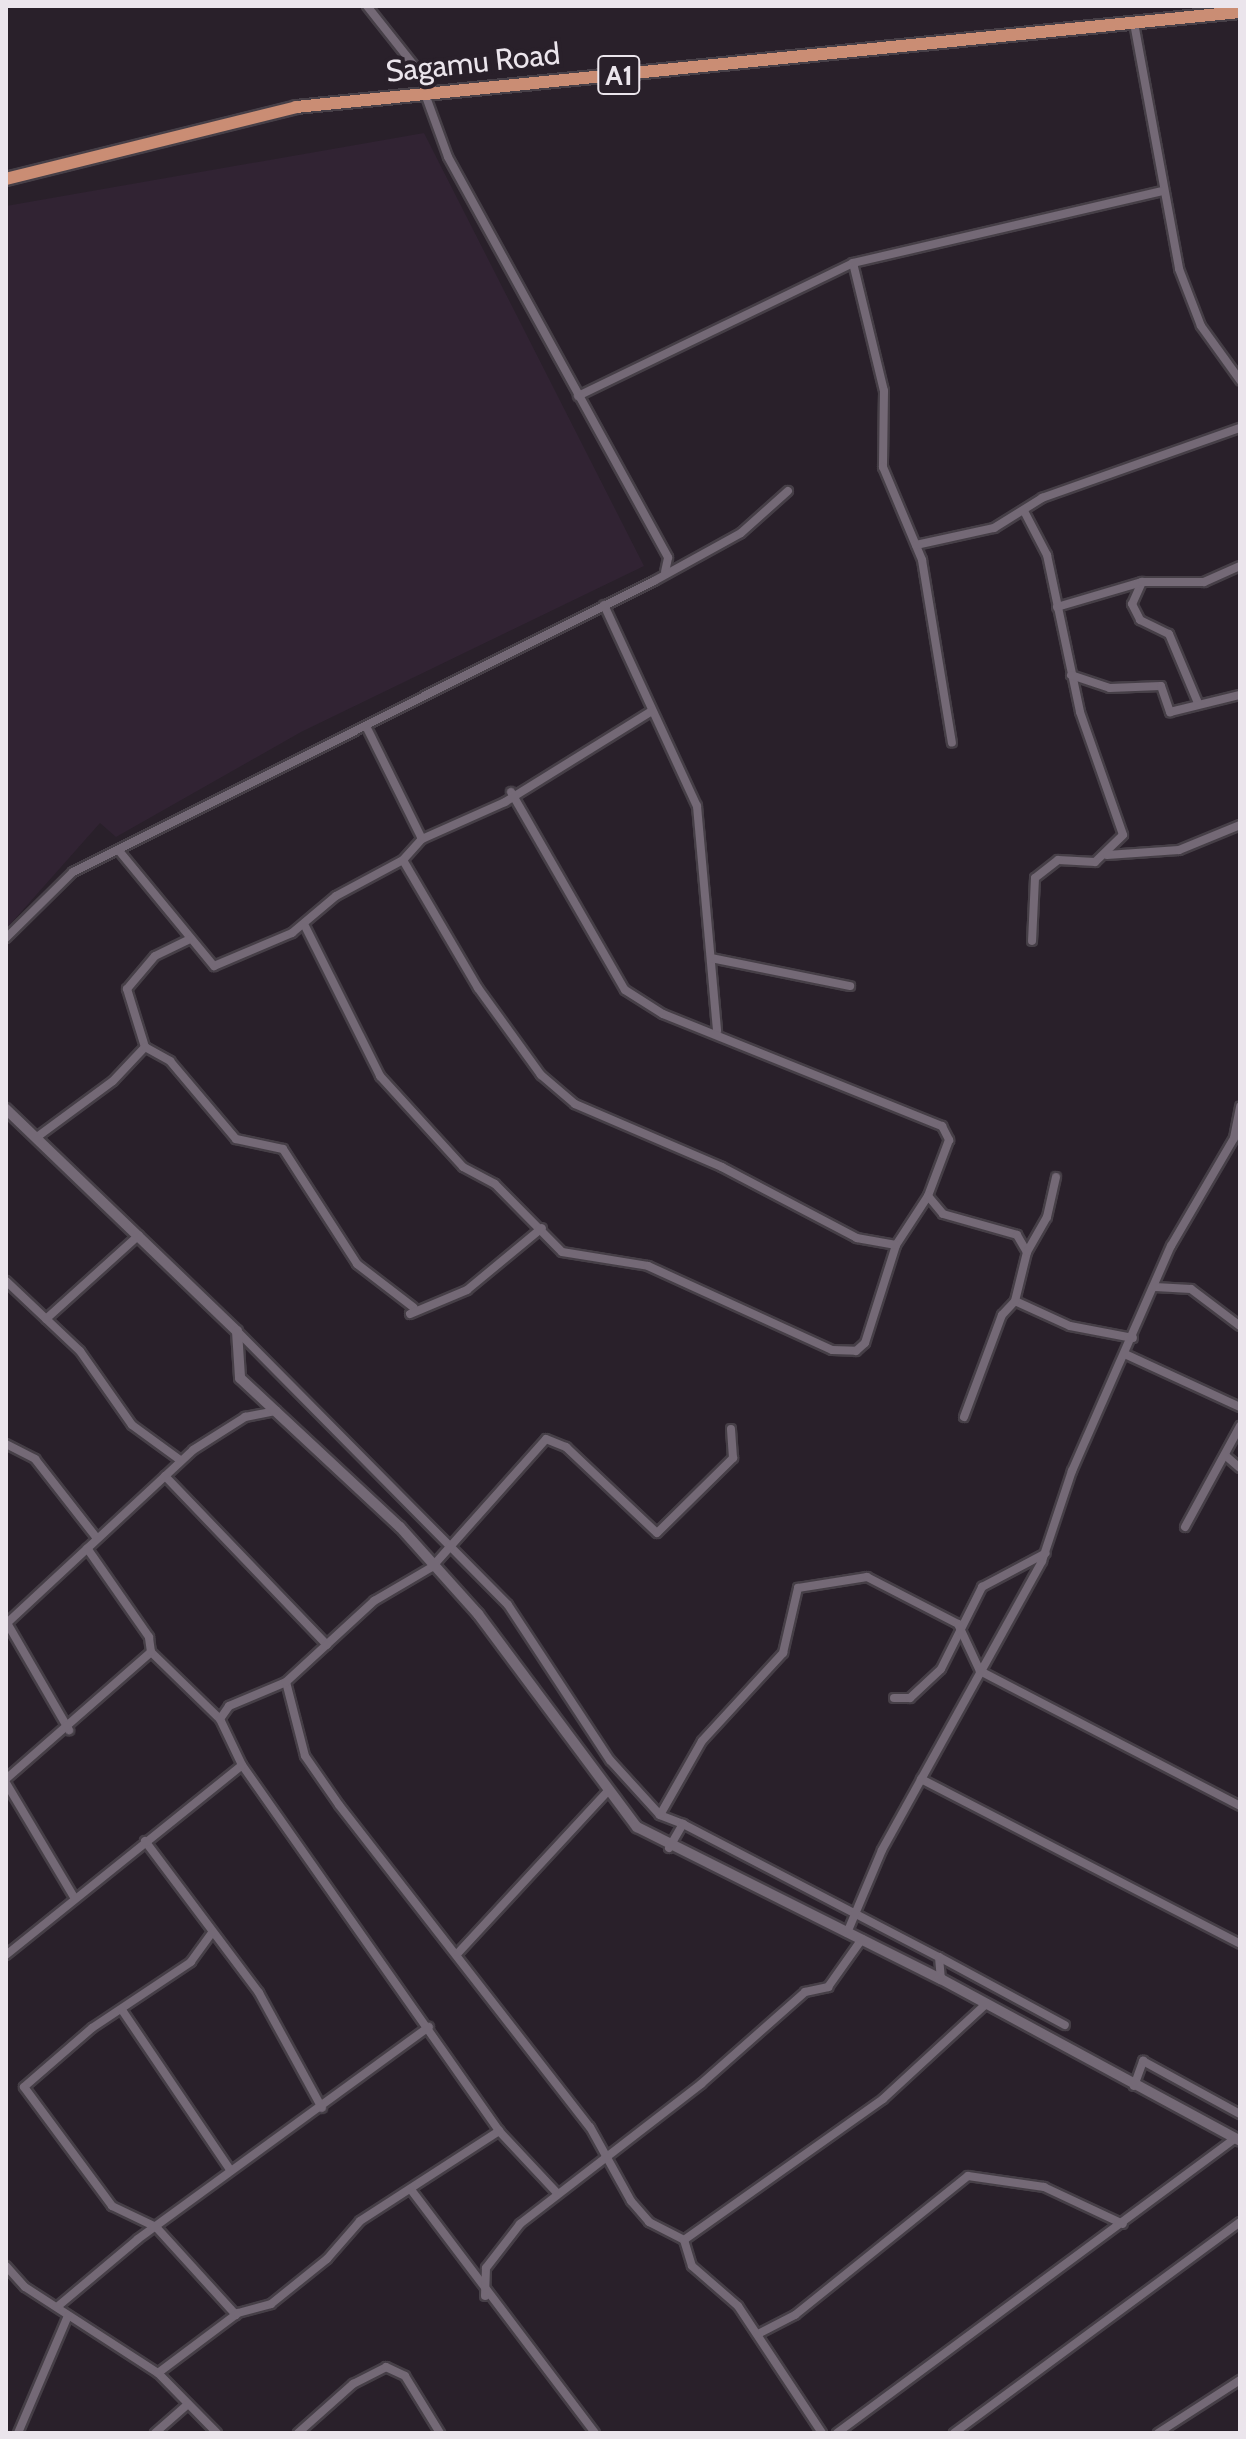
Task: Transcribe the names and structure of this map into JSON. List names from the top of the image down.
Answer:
{
  "streets": {
    "highway": ["Sagamu Road", "A1"]
  }
}
